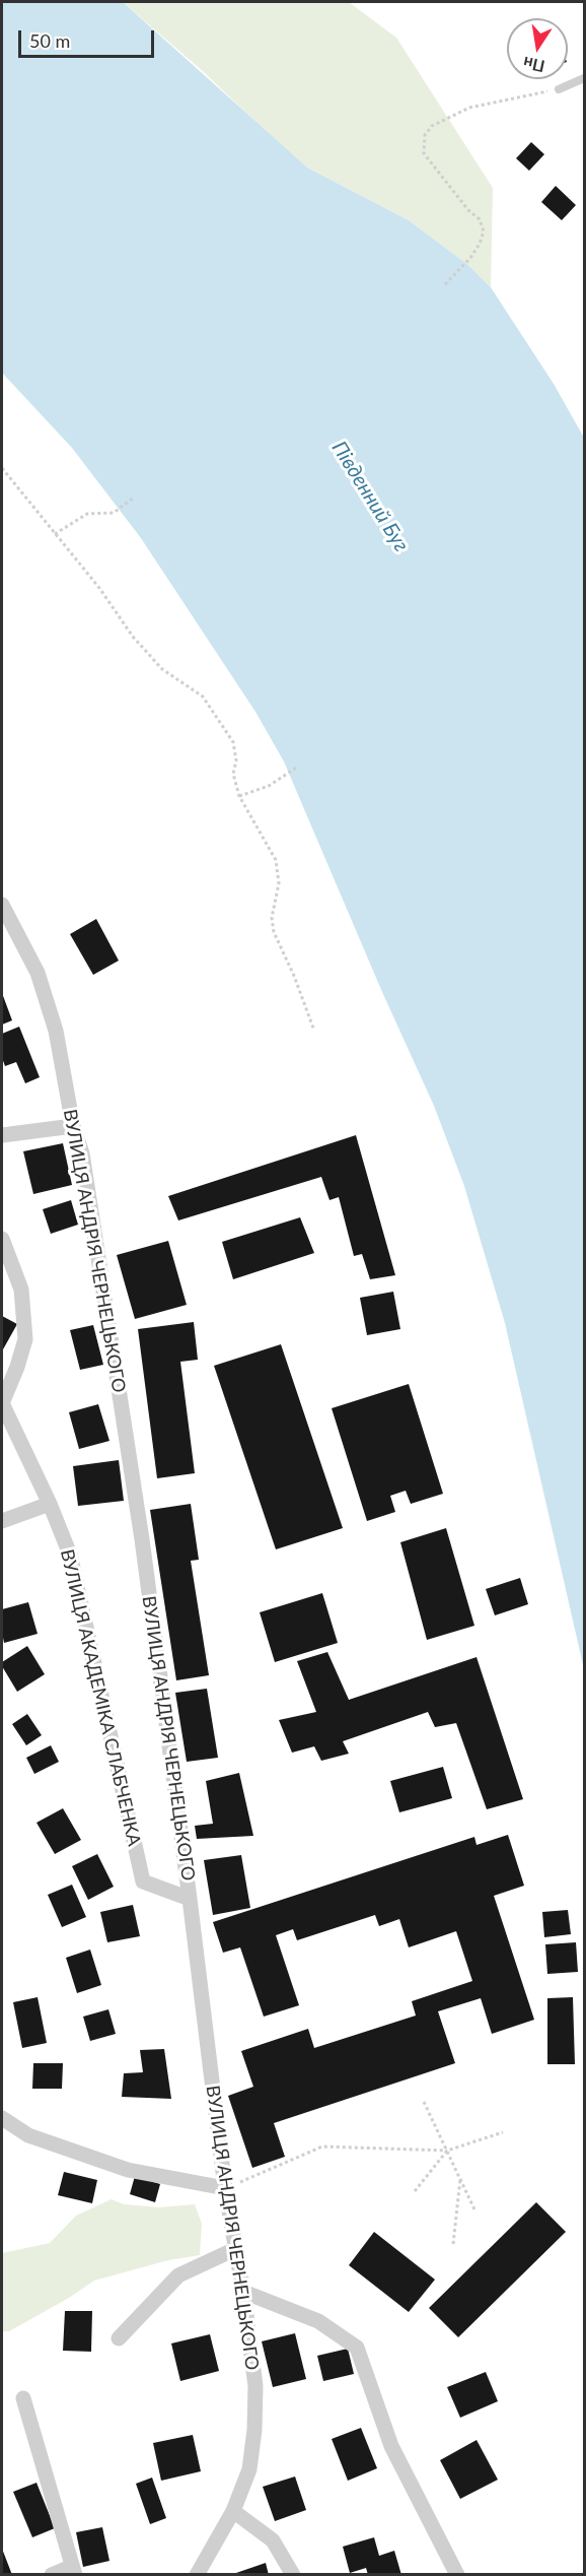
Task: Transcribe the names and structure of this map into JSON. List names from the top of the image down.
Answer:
{
  "streets": {
    "street": ["ВУЛИЦЯ АНДРІЯ ЧЕРНЕЦЬКОГО", "ВУЛИЦЯ АКАДЕМІКА СЛАБЧЕНКА"]
  },
  "crossings": [
    ["ВУЛИЦЯ АНДРІЯ ЧЕРНЕЦЬКОГО", "ВУЛИЦЯ АКАДЕМІКА СЛАБЧЕНКА"]
  ],
  "water": ["Південний Буг"],
  "scale_bar": "50 m",
  "north": "bottom"
}
